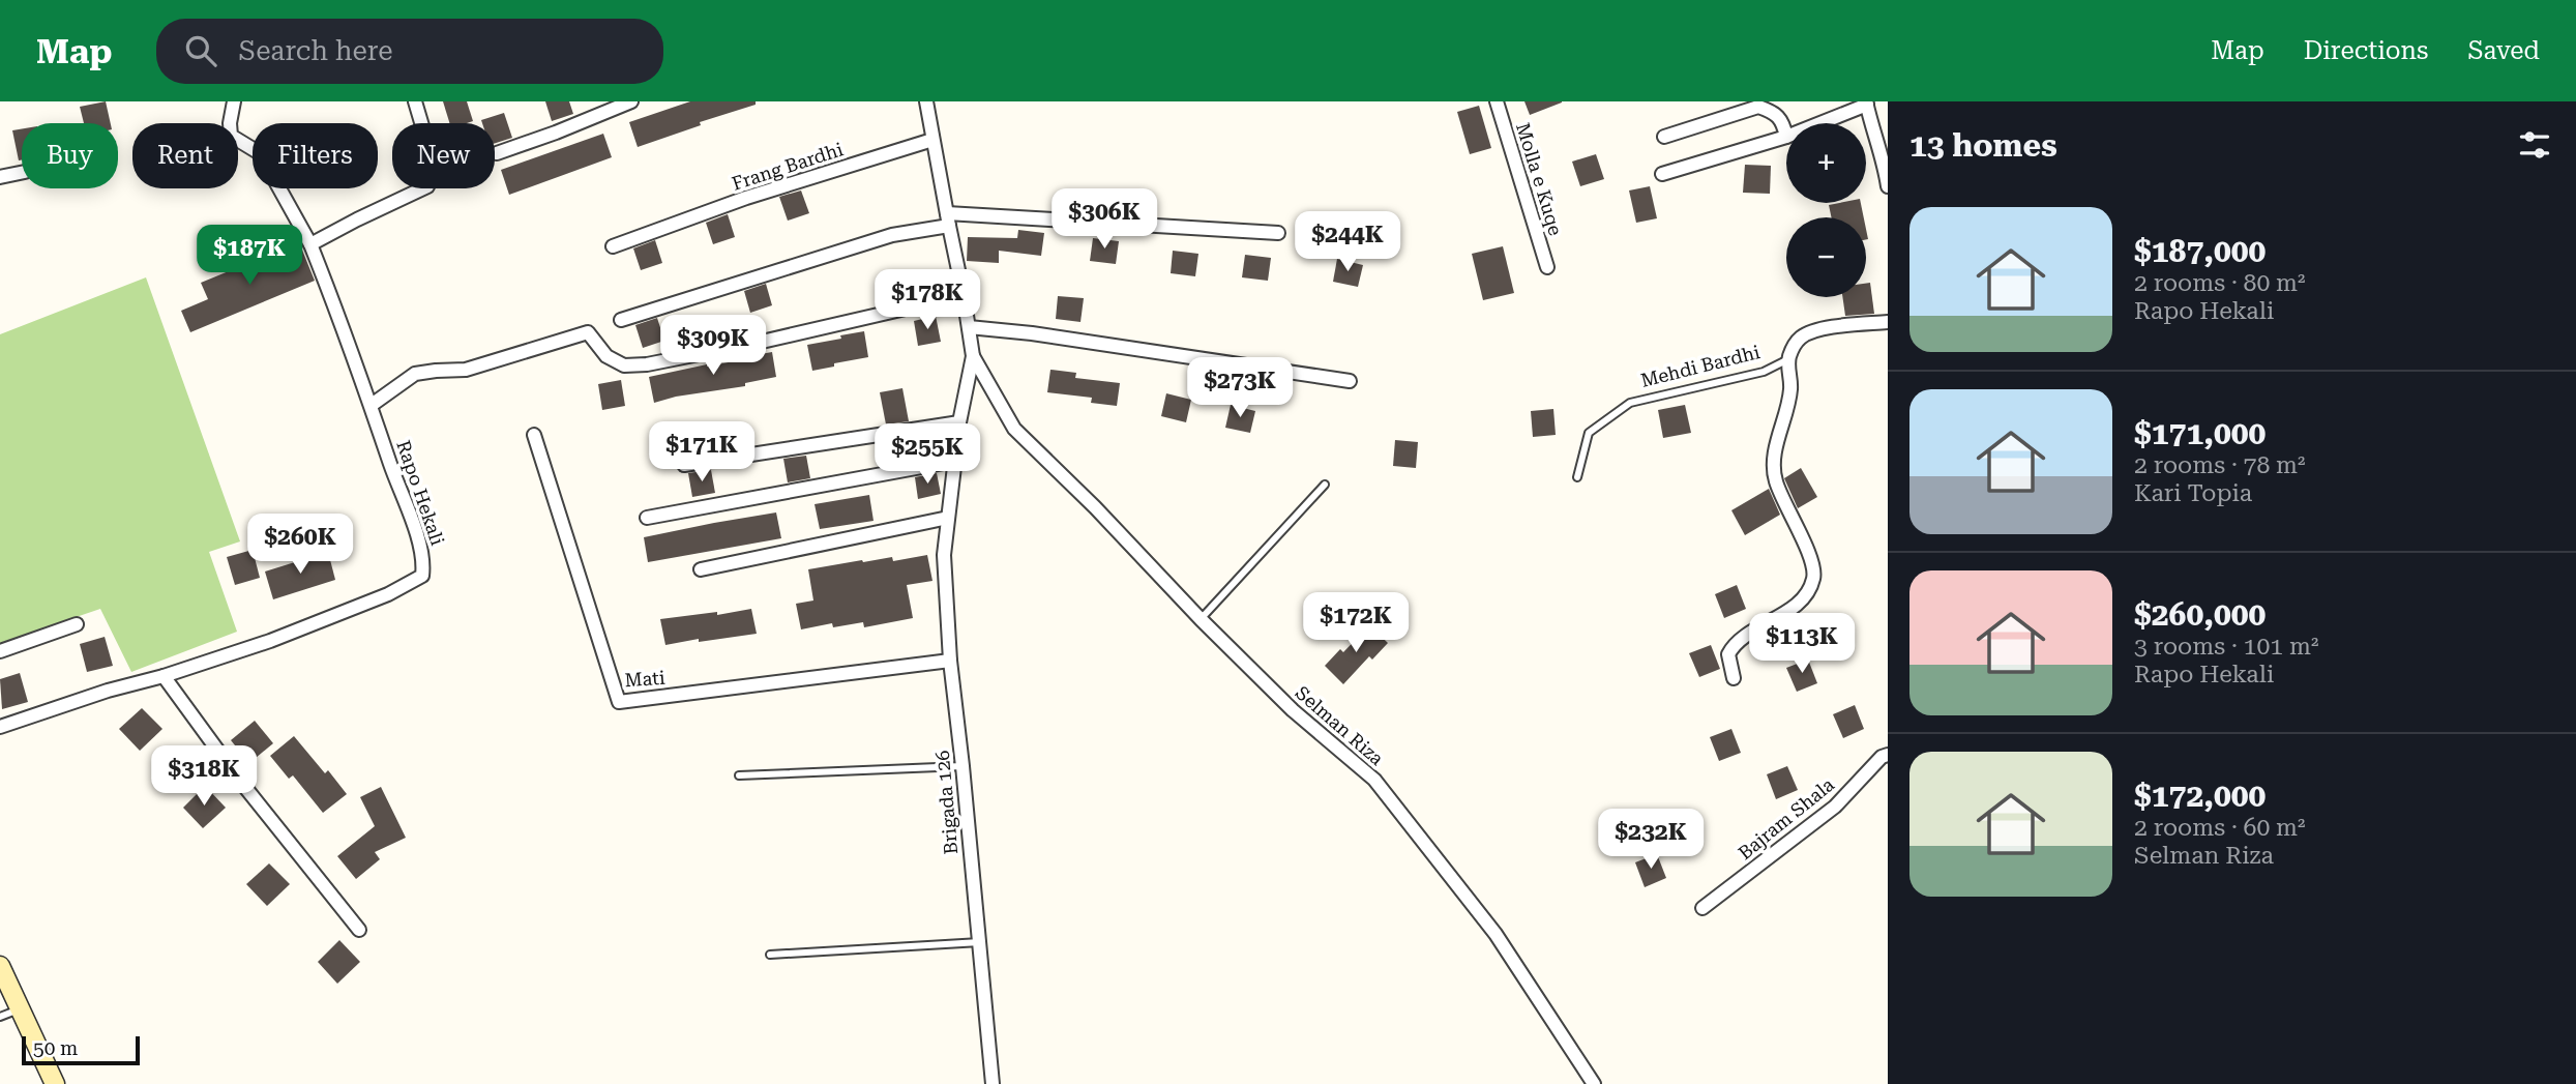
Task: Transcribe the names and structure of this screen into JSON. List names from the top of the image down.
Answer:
{
  "streets": {
    "street": [
      "Frang Bardhi",
      "Molla e Kuqe",
      "Mehdi Bardhi",
      "Rapo Hekali",
      "Mati",
      "Selman Riza",
      "Brigada 126",
      "Bajram Shala"
    ]
  },
  "crossings": [
    ["Mati", "Brigada 126"],
    ["Selman Riza", "Brigada 126"]
  ],
  "scale_bar": "50 m",
  "page": {
    "header": "Map",
    "search": "Search here",
    "nav": ["Map", "Directions", "Saved"],
    "heading": "13 homes",
    "map_buttons": ["+", "−"],
    "chip": [
      "Buy",
      "Rent",
      "Filters",
      "New"
    ],
    "price": [
      "$306K",
      "$244K",
      "$187K",
      "$178K",
      "$309K",
      "$273K",
      "$171K",
      "$255K",
      "$260K",
      "$172K",
      "$113K",
      "$318K",
      "$232K"
    ],
    "list": [
      {
        "name": "$187,000",
        "note": "2 rooms · 80 m² · Rapo Hekali"
      },
      {
        "name": "$171,000",
        "note": "2 rooms · 78 m² · Kari Topia"
      },
      {
        "name": "$260,000",
        "note": "3 rooms · 101 m² · Rapo Hekali"
      },
      {
        "name": "$172,000",
        "note": "2 rooms · 60 m² · Selman Riza"
      }
    ],
    "scale": "50 m"
  }
}
